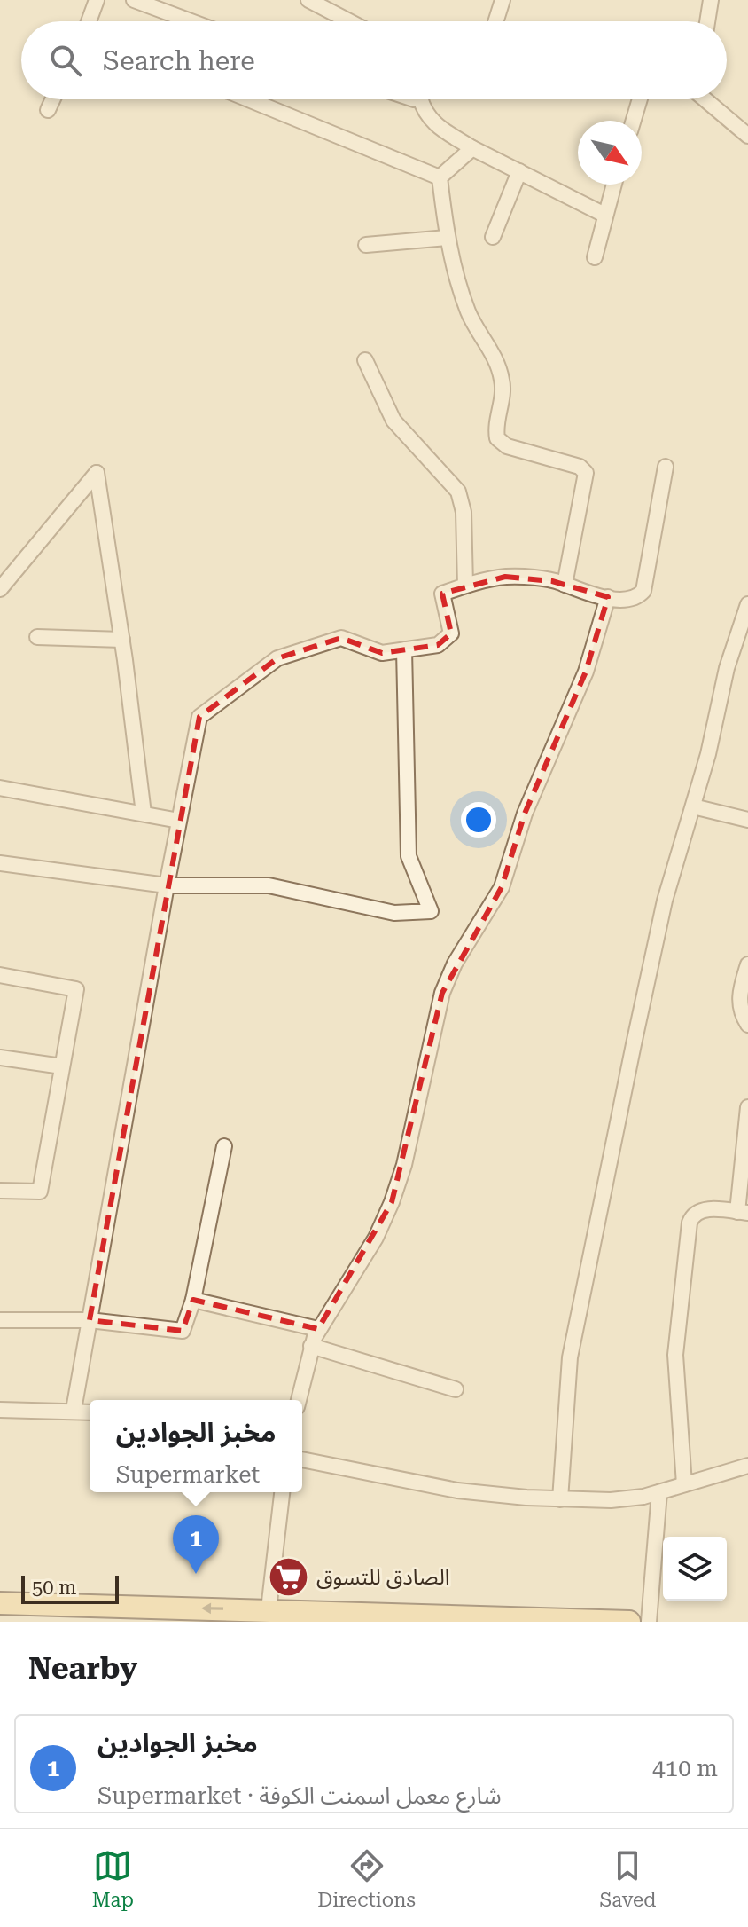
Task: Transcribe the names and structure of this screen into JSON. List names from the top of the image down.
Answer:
{
  "places": {
    "supermarket": ["الصادق للتسوق"]
  },
  "scale_bar": "50 m",
  "north": "bottom right",
  "page": {
    "search": "Search here",
    "popup": ["مخبز الجوادين", "Supermarket"],
    "pins": "1",
    "scale": "50 m",
    "heading": "Nearby",
    "list": [
      {
        "mark": "1",
        "name": "مخبز الجوادين",
        "note": "Supermarket · شارع معمل اسمنت الكوفة",
        "value": "410 m"
      }
    ],
    "nav": ["Map", "Directions", "Saved"]
  }
}
